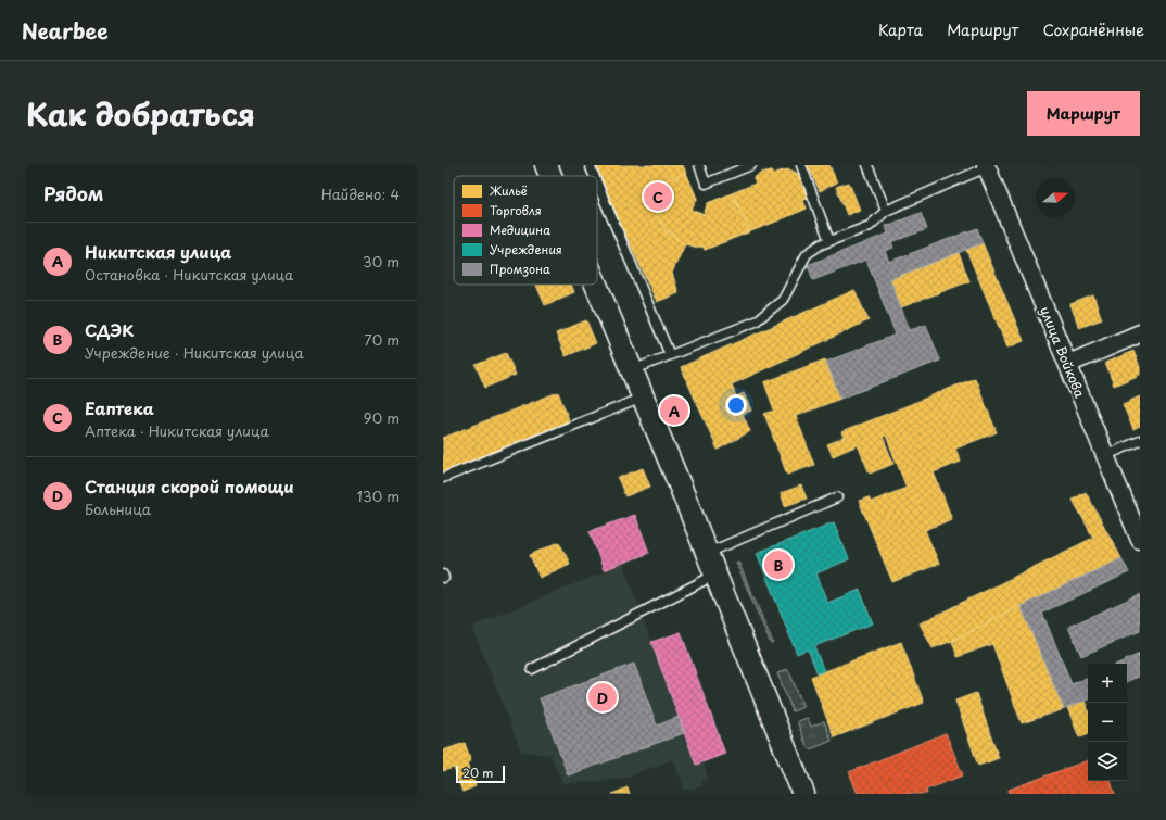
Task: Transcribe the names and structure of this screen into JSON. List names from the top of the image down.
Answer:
{
  "streets": {
    "street": ["улица Войкова"]
  },
  "legend": [
    "Жильё",
    "Торговля",
    "Медицина",
    "Учреждения",
    "Промзона"
  ],
  "scale_bar": "20 m",
  "north": "right",
  "page": {
    "header": "Nearbee",
    "nav": ["Карта", "Маршрут", "Сохранённые"],
    "title": "Как добраться",
    "buttons": "Маршрут",
    "heading": ["Рядом", "Найдено: 4"],
    "pins": [
      "C",
      "A",
      "B",
      "D"
    ],
    "list": [
      {
        "mark": "A",
        "name": "Никитская улица",
        "note": "Остановка · Никитская улица",
        "value": "30 m"
      },
      {
        "mark": "B",
        "name": "СДЭК",
        "note": "Учреждение · Никитская улица",
        "value": "70 m"
      },
      {
        "mark": "C",
        "name": "Еаптека",
        "note": "Аптека · Никитская улица",
        "value": "90 m"
      },
      {
        "mark": "D",
        "name": "Станция скорой помощи",
        "note": "Больница",
        "value": "130 m"
      }
    ],
    "map_buttons": ["+", "−"],
    "scale": "20 m"
  }
}
